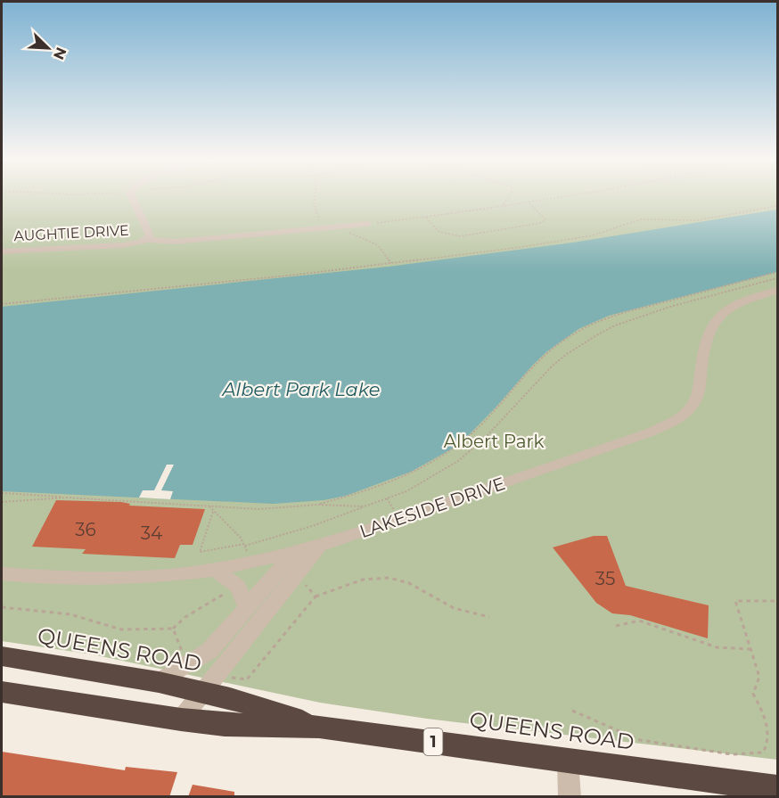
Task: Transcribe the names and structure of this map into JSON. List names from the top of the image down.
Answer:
{
  "streets": {
    "highway": ["QUEENS ROAD", "1"],
    "street": ["AUGHTIE DRIVE", "LAKESIDE DRIVE"]
  },
  "water": ["Albert Park Lake"],
  "parks": ["Albert Park"],
  "house_numbers": ["36", "34", "35"],
  "north": "bottom right"
}
